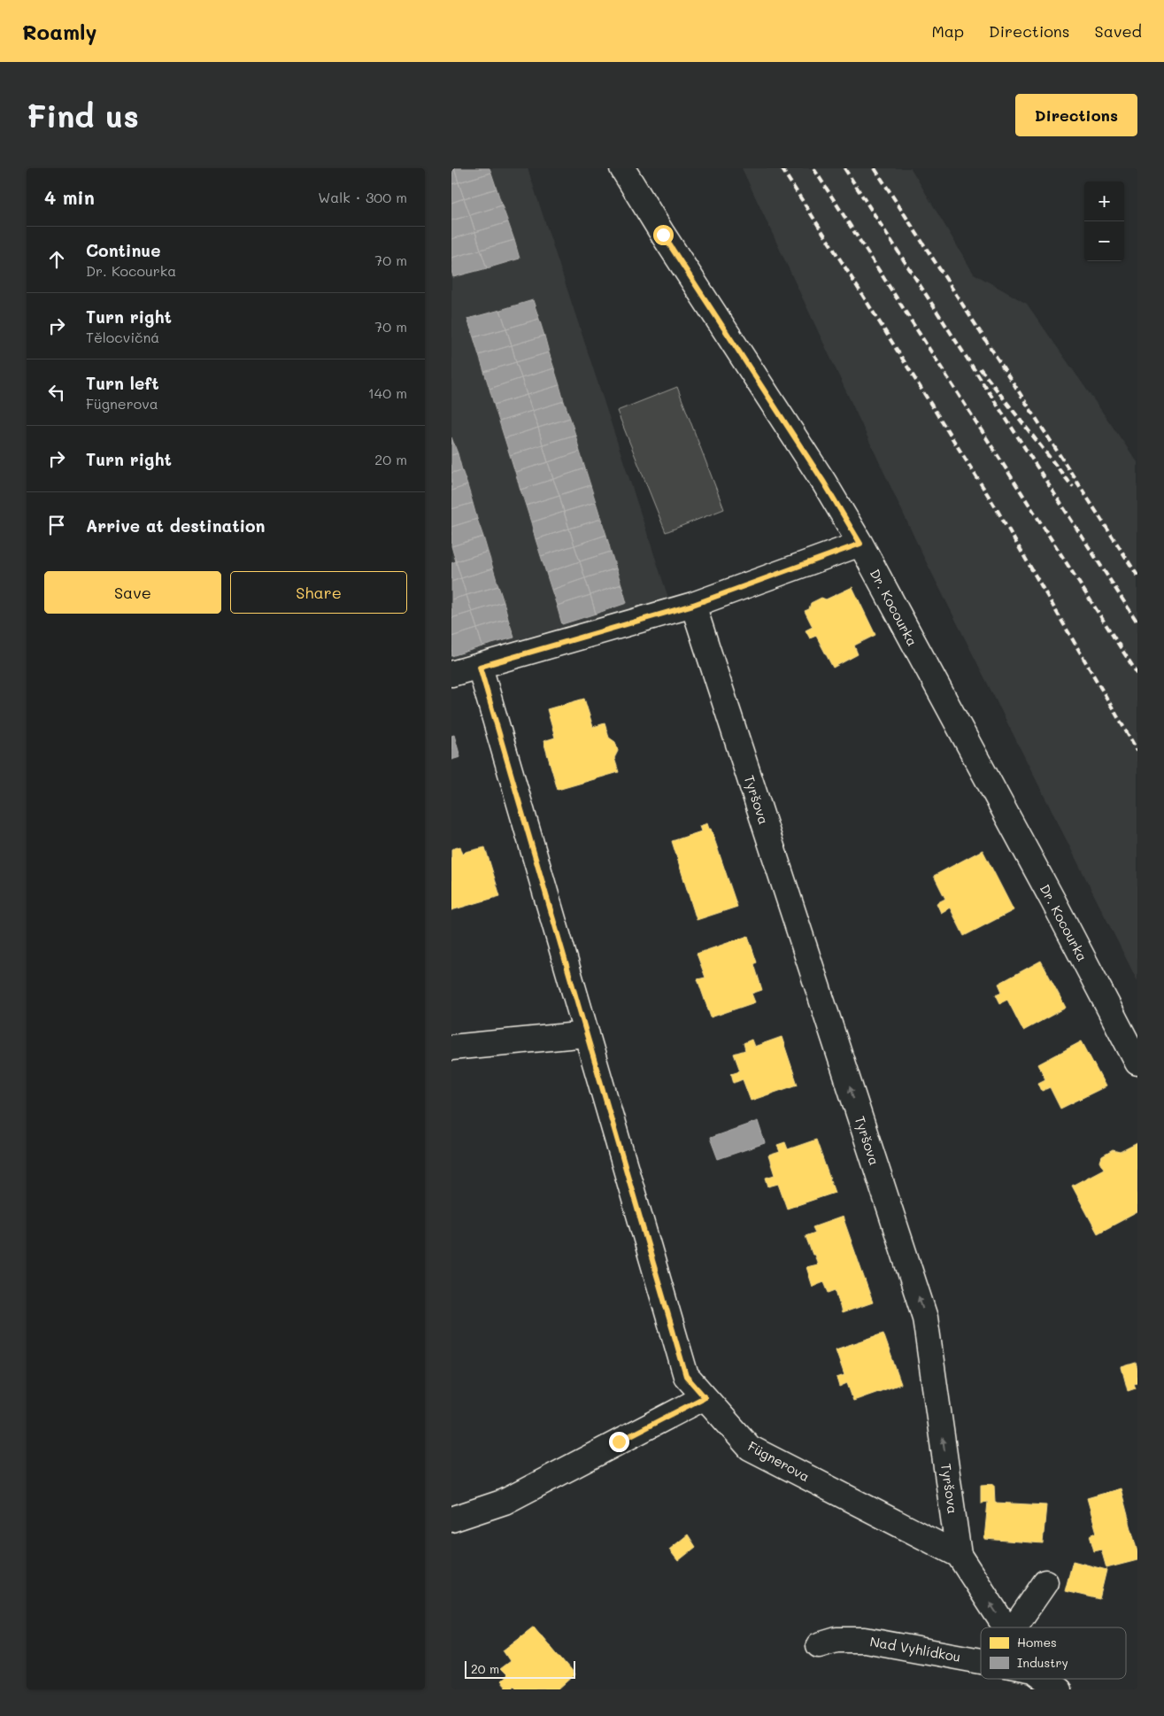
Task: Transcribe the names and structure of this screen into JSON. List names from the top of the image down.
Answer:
{
  "streets": {
    "street": [
      "Dr. Kocourka",
      "Tyršova",
      "Fügnerova",
      "Nad Vyhlídkou"
    ]
  },
  "crossings": [
    ["Tyršova", "Fügnerova"]
  ],
  "one_way": ["Tyršova"],
  "legend": ["Homes", "Industry"],
  "scale_bar": "20 m",
  "page": {
    "header": "Roamly",
    "nav": ["Map", "Directions", "Saved"],
    "buttons": [
      "Directions",
      ["Save", "Share"]
    ],
    "title": "Find us",
    "heading": ["4 min", "Walk · 300 m"],
    "map_buttons": ["+", "−"],
    "list": [
      ["Continue", "Dr. Kocourka", "70 m"],
      ["Turn right", "Tělocvičná", "70 m"],
      ["Turn left", "Fügnerova", "140 m"],
      ["Turn right", "20 m"],
      "Arrive at destination"
    ],
    "scale": "20 m"
  }
}
